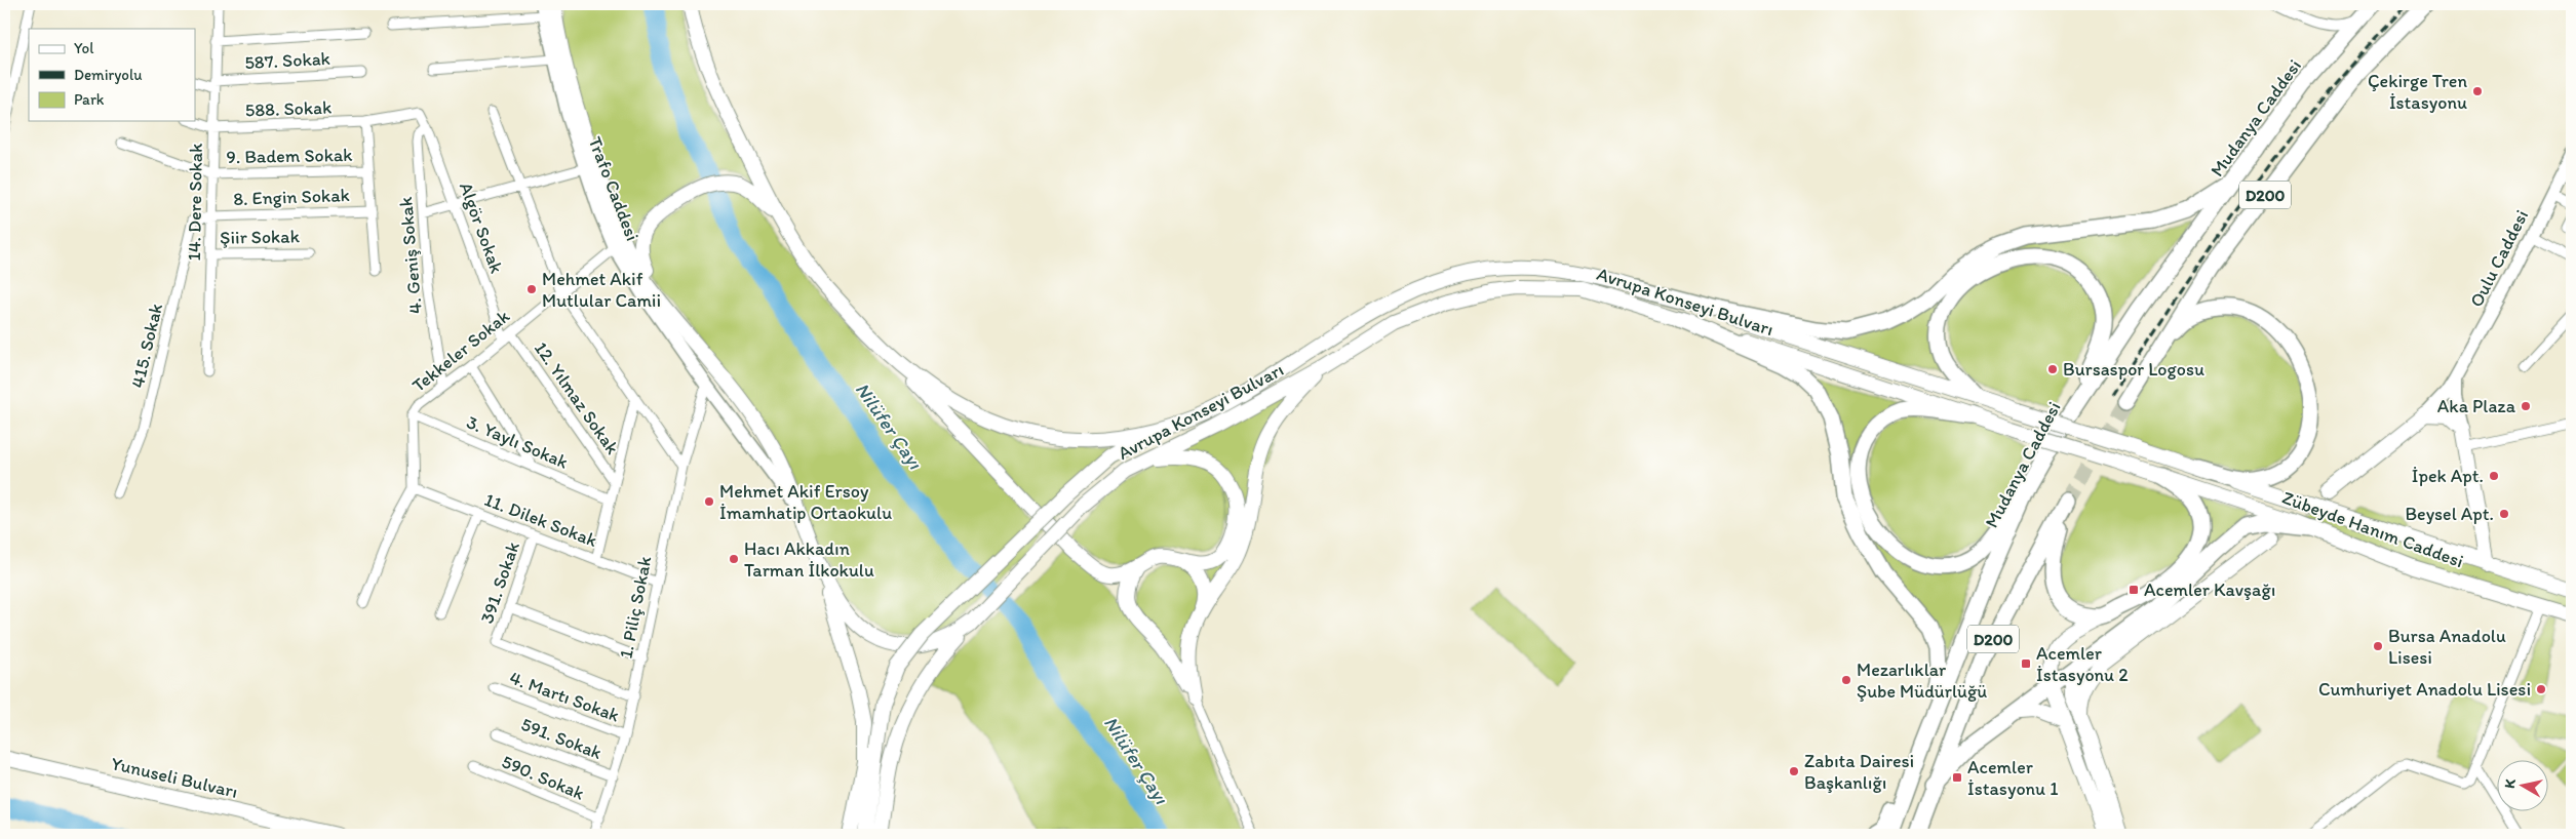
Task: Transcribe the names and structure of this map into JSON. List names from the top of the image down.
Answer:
{
  "streets": {
    "highway": ["Mudanya Caddesi", "D200"],
    "main road": [
      "Trafo Caddesi",
      "Oulu Caddesi",
      "Avrupa Konseyi Bulvarı",
      "Zübeyde Hanım Caddesi",
      "Yunuseli Bulvarı"
    ],
    "street": [
      "587. Sokak",
      "588. Sokak",
      "9. Badem Sokak",
      "8. Engin Sokak",
      "14. Dere Sokak",
      "Algör Sokak",
      "Şiir Sokak",
      "4. Geniş Sokak",
      "415. Sokak",
      "Tekkeler Sokak",
      "12. Yılmaz Sokak",
      "3. Yaylı Sokak",
      "11. Dilek Sokak",
      "391. Sokak",
      "1. Piliç Sokak",
      "4. Martı Sokak",
      "591. Sokak",
      "590. Sokak"
    ]
  },
  "crossings": [
    ["587. Sokak", "14. Dere Sokak"],
    ["588. Sokak", "14. Dere Sokak"],
    ["588. Sokak", "Algör Sokak"],
    ["588. Sokak", "4. Geniş Sokak"],
    ["9. Badem Sokak", "14. Dere Sokak"],
    ["Trafo Caddesi", "Avrupa Konseyi Bulvarı"],
    ["Trafo Caddesi", "Tekkeler Sokak"],
    ["Trafo Caddesi", "1. Piliç Sokak"],
    ["8. Engin Sokak", "14. Dere Sokak"],
    ["8. Engin Sokak", "415. Sokak"],
    ["14. Dere Sokak", "Şiir Sokak"],
    ["14. Dere Sokak", "415. Sokak"],
    ["Algör Sokak", "4. Geniş Sokak"],
    ["Algör Sokak", "Tekkeler Sokak"],
    ["Algör Sokak", "12. Yılmaz Sokak"],
    ["4. Geniş Sokak", "Tekkeler Sokak"],
    ["Avrupa Konseyi Bulvarı", "Zübeyde Hanım Caddesi"],
    ["Tekkeler Sokak", "12. Yılmaz Sokak"],
    ["Tekkeler Sokak", "3. Yaylı Sokak"],
    ["Tekkeler Sokak", "11. Dilek Sokak"],
    ["11. Dilek Sokak", "391. Sokak"],
    ["11. Dilek Sokak", "1. Piliç Sokak"],
    ["391. Sokak", "1. Piliç Sokak"],
    ["1. Piliç Sokak", "4. Martı Sokak"],
    ["1. Piliç Sokak", "591. Sokak"],
    ["1. Piliç Sokak", "590. Sokak"]
  ],
  "water": ["Nilüfer Çayı"],
  "places": {
    "other": [
      "Çekirge Tren İstasyonu",
      "Mehmet Akif Mutlular Camii",
      "Bursaspor Logosu",
      "Aka Plaza",
      "İpek Apt.",
      "Mehmet Akif Ersoy İmamhatip Ortaokulu",
      "Beysel Apt.",
      "Hacı Akkadın Tarman İlkokulu",
      "Bursa Anadolu Lisesi",
      "Mezarlıklar Şube Müdürlüğü",
      "Cumhuriyet Anadolu Lisesi",
      "Zabıta Dairesi Başkanlığı"
    ],
    "transit": ["Acemler Kavşağı", "Acemler İstasyonu 2", "Acemler İstasyonu 1"]
  },
  "legend": ["Yol", "Demiryolu", "Park"],
  "north": "left"
}
